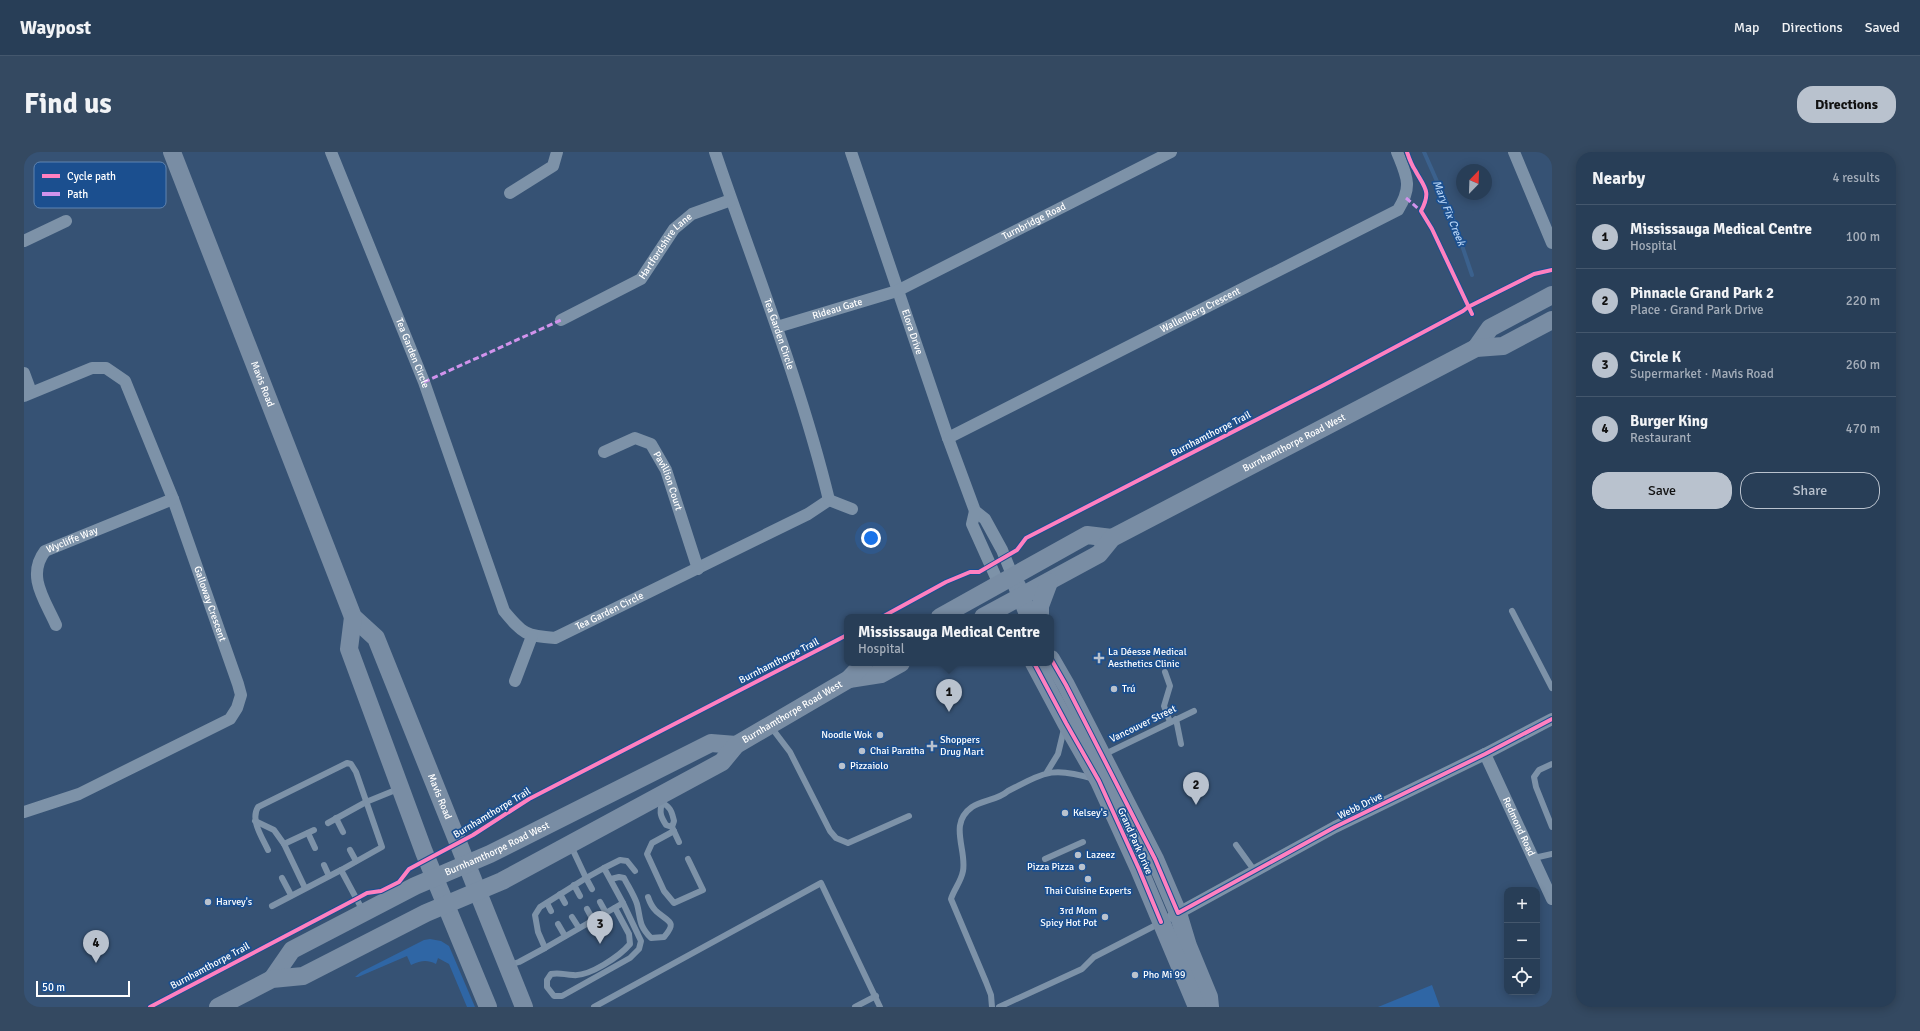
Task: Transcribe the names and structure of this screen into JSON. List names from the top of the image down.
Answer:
{
  "streets": {
    "main road": ["Mavis Road", "Burnhamthorpe Road West", "Grand Park Drive"],
    "street": [
      "Turnbridge Road",
      "Hartfordshire Lane",
      "Rideau Gate",
      "Wallenberg Crescent",
      "Elora Drive",
      "Tea Garden Circle",
      "Pavillion Court",
      "Wycliffe Way",
      "Galloway Crescent",
      "Webb Drive",
      "Redmond Road"
    ],
    "lane": ["Vancouver Street"],
    "cycle path": ["Burnhamthorpe Trail"]
  },
  "crossings": [
    ["Turnbridge Road", "Rideau Gate"],
    ["Turnbridge Road", "Elora Drive"],
    ["Hartfordshire Lane", "Tea Garden Circle"],
    ["Rideau Gate", "Elora Drive"],
    ["Rideau Gate", "Tea Garden Circle"],
    ["Wallenberg Crescent", "Elora Drive"],
    ["Tea Garden Circle", "Pavillion Court"],
    ["Mavis Road", "Burnhamthorpe Road West"],
    ["Wycliffe Way", "Galloway Crescent"],
    ["Vancouver Street", "Grand Park Drive"],
    ["Webb Drive", "Redmond Road"],
    ["Webb Drive", "Grand Park Drive"]
  ],
  "water": ["Mary Fix Creek"],
  "places": {
    "health": ["La Déesse Medical Aesthetics Clinic", "Shoppers Drug Mart"],
    "other": [
      "Trú",
      "Noodle Wok",
      "Chai Paratha",
      "Pizzaiolo",
      "Kelsey's",
      "Lazeez",
      "Pizza Pizza",
      "Thai Cuisine Experts",
      "Harvey's",
      "3rd Mom Spicy Hot Pot",
      "Pho Mi 99"
    ]
  },
  "legend": ["Cycle path", "Path"],
  "scale_bar": "50 m",
  "north": "top right",
  "page": {
    "header": "Waypost",
    "nav": ["Map", "Directions", "Saved"],
    "buttons": [
      "Directions",
      ["Save", "Share"]
    ],
    "title": "Find us",
    "heading": ["Nearby", "4 results"],
    "list": [
      {
        "mark": "1",
        "name": "Mississauga Medical Centre",
        "note": "Hospital",
        "value": "100 m"
      },
      {
        "mark": "2",
        "name": "Pinnacle Grand Park 2",
        "note": "Place · Grand Park Drive",
        "value": "220 m"
      },
      {
        "mark": "3",
        "name": "Circle K",
        "note": "Supermarket · Mavis Road",
        "value": "260 m"
      },
      {
        "mark": "4",
        "name": "Burger King",
        "note": "Restaurant",
        "value": "470 m"
      }
    ],
    "popup": ["Mississauga Medical Centre", "Hospital"],
    "pins": [
      "1",
      "2",
      "3",
      "4"
    ],
    "map_buttons": ["+", "−"],
    "scale": "50 m"
  }
}
